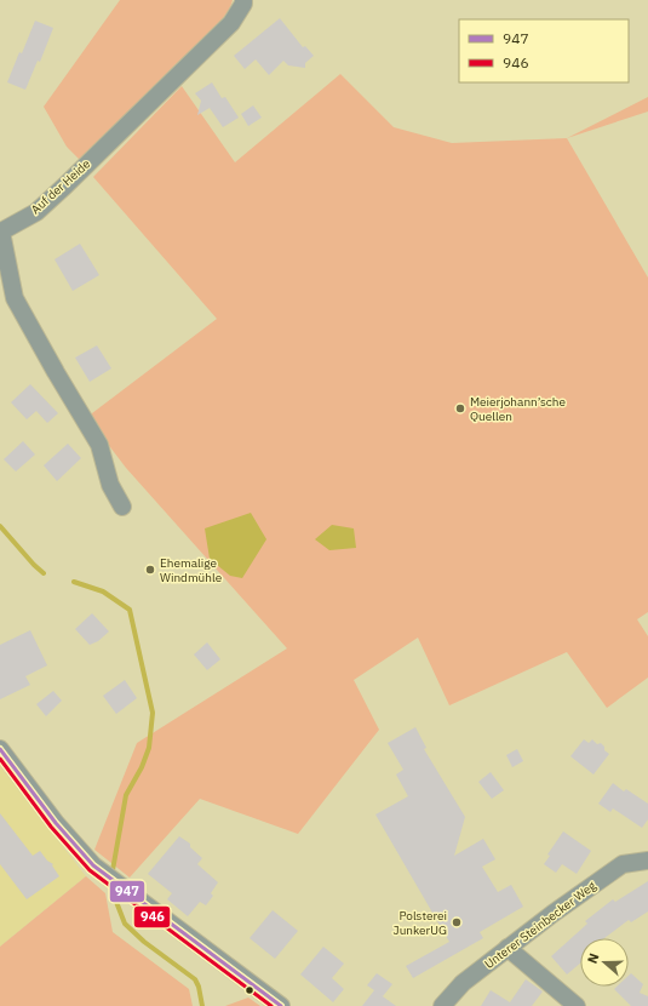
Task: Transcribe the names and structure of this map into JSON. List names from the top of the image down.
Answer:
{
  "streets": {
    "street": ["Auf der Heide", "Unterer Steinbecker Weg"]
  },
  "places": ["Meierjohann’sche Quellen", "Ehemalige Windmühle", "Polsterei JunkerUG"],
  "lines": ["transit line 947", "transit line 946"],
  "legend": ["947", "946"],
  "north": "left"
}
